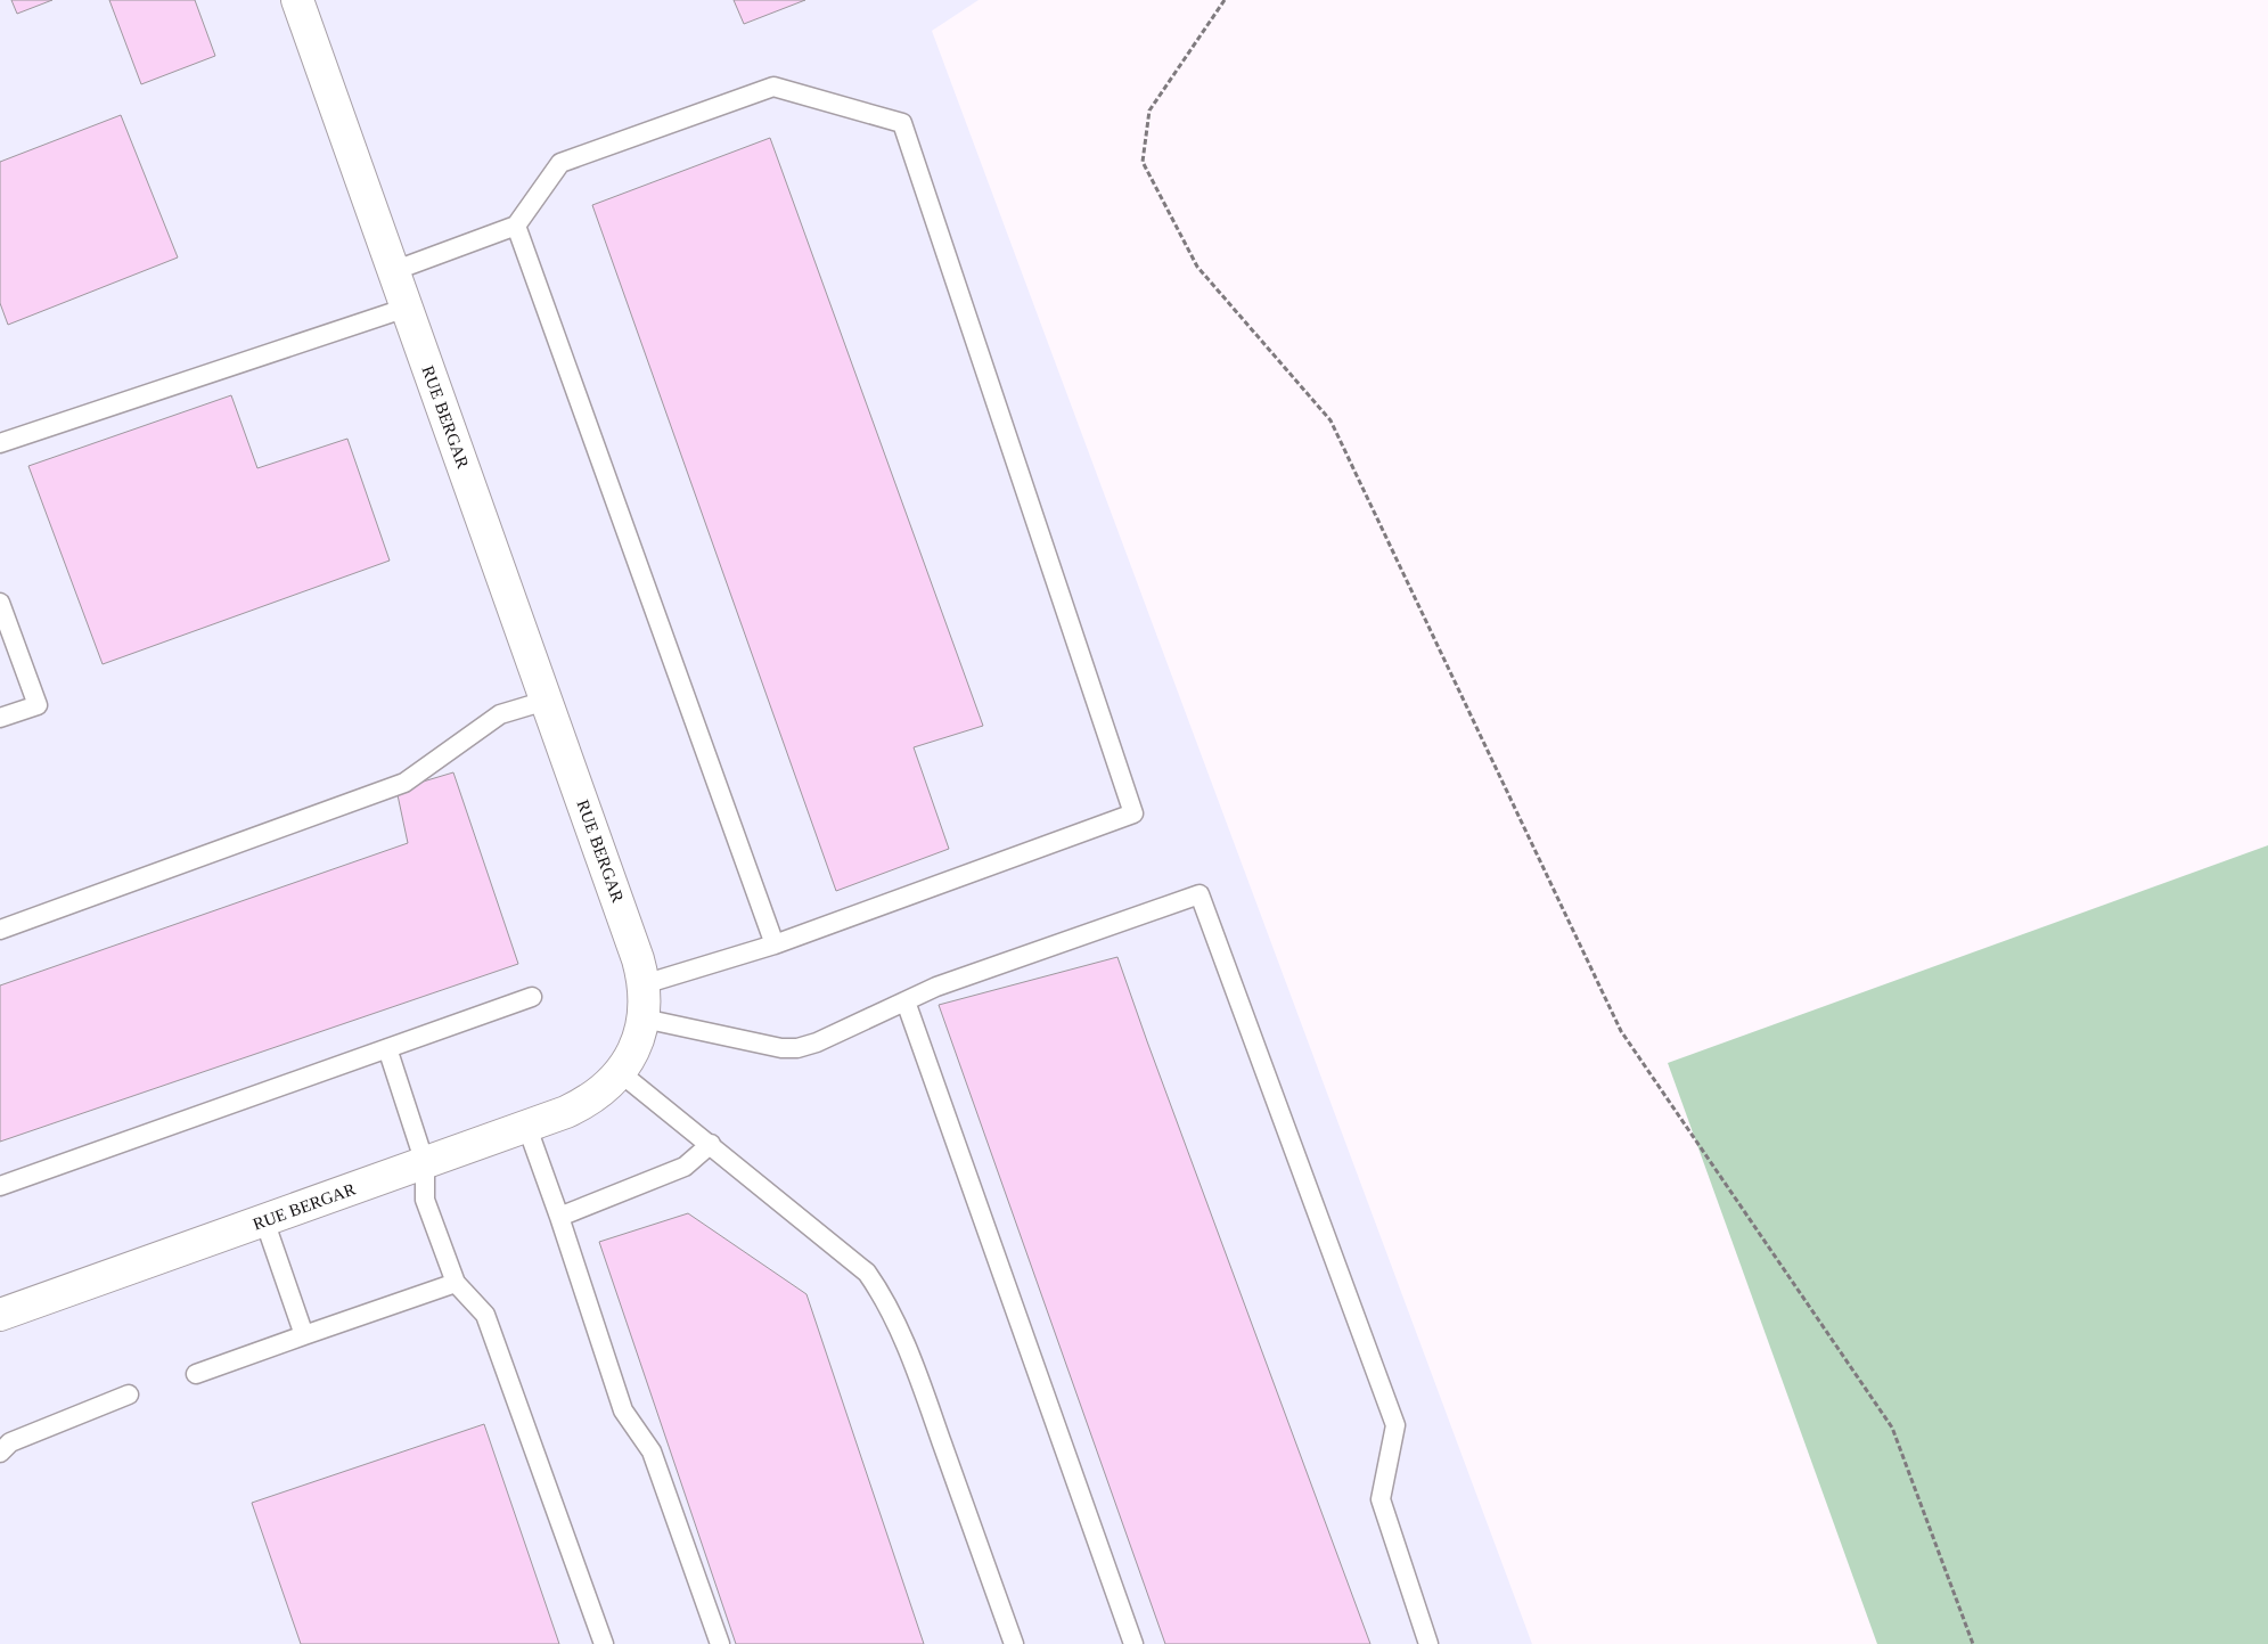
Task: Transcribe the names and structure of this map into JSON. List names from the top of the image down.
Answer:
{
  "streets": {
    "street": ["RUE BERGAR"]
  }
}
